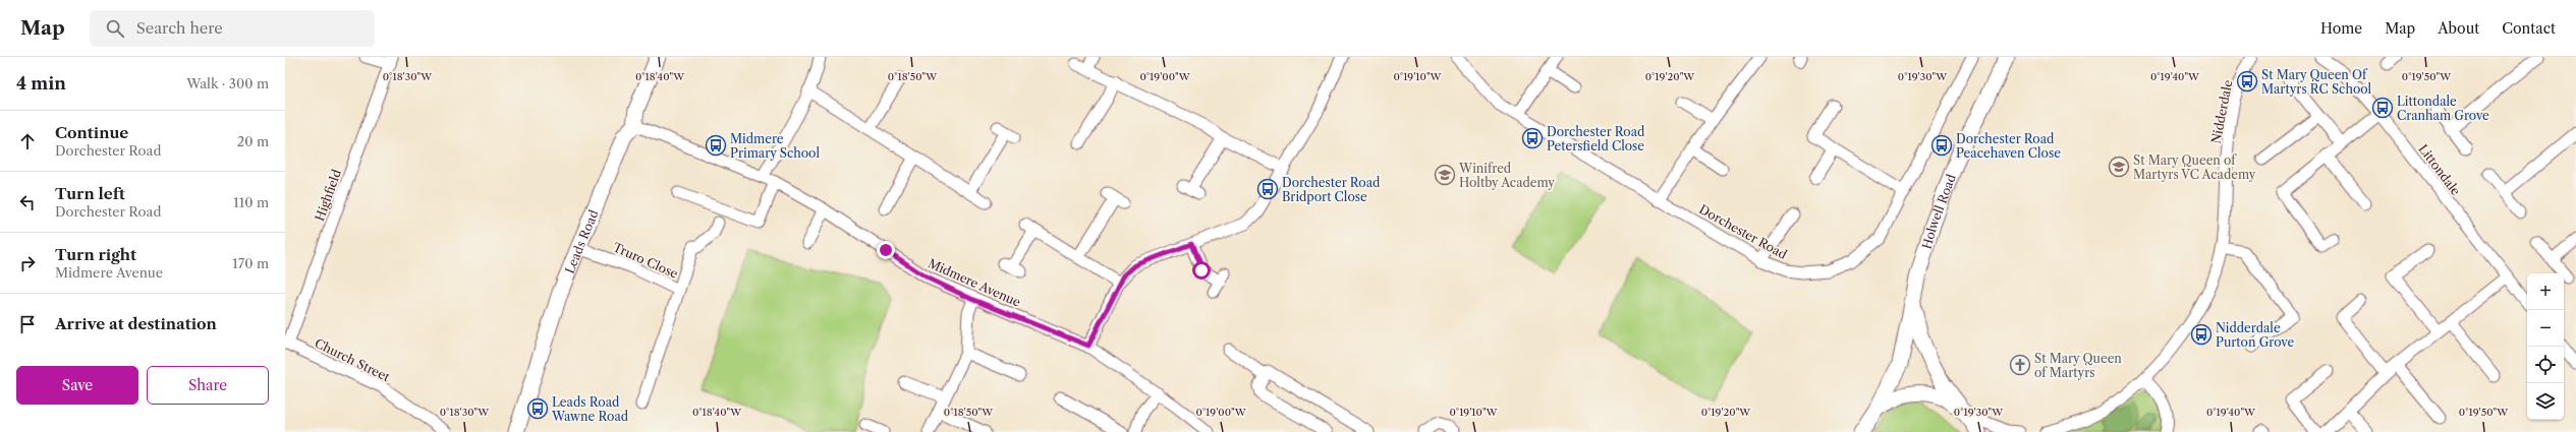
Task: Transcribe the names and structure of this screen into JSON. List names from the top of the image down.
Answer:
{
  "streets": {
    "street": [
      "Nidderdale",
      "Littondale",
      "Highfield",
      "Holwell Road",
      "Dorchester Road",
      "Leads Road",
      "Truro Close",
      "Midmere Avenue",
      "Church Street"
    ]
  },
  "crossings": [
    ["Highfield", "Church Street"],
    ["Leads Road", "Truro Close"],
    ["Leads Road", "Midmere Avenue"]
  ],
  "places": {
    "bus stop": [
      "St Mary Queen Of Martyrs RC School",
      "Littondale Cranham Grove",
      "Dorchester Road Petersfield Close",
      "Midmere Primary School",
      "Dorchester Road Peacehaven Close",
      "Dorchester Road Bridport Close",
      "Nidderdale Purton Grove",
      "Leads Road Wawne Road"
    ],
    "school or university": ["St Mary Queen of Martyrs VC Academy", "Winifred Holtby Academy"],
    "church": ["St Mary Queen of Martyrs"]
  },
  "page": {
    "header": "Map",
    "search": "Search here",
    "nav": [
      "Home",
      "Map",
      "About",
      "Contact"
    ],
    "heading": ["4 min", "Walk · 300 m"],
    "list": [
      ["Continue", "Dorchester Road", "20 m"],
      ["Turn left", "Dorchester Road", "110 m"],
      ["Turn right", "Midmere Avenue", "170 m"],
      "Arrive at destination"
    ],
    "map_buttons": ["+", "−"],
    "buttons": ["Save", "Share"]
  },
  "coordinates": [
    "0°18'30\"W",
    "0°18'40\"W",
    "0°18'50\"W",
    "0°19'00\"W",
    "0°19'10\"W",
    "0°19'20\"W",
    "0°19'30\"W",
    "0°19'40\"W",
    "0°19'50\"W"
  ]
}
